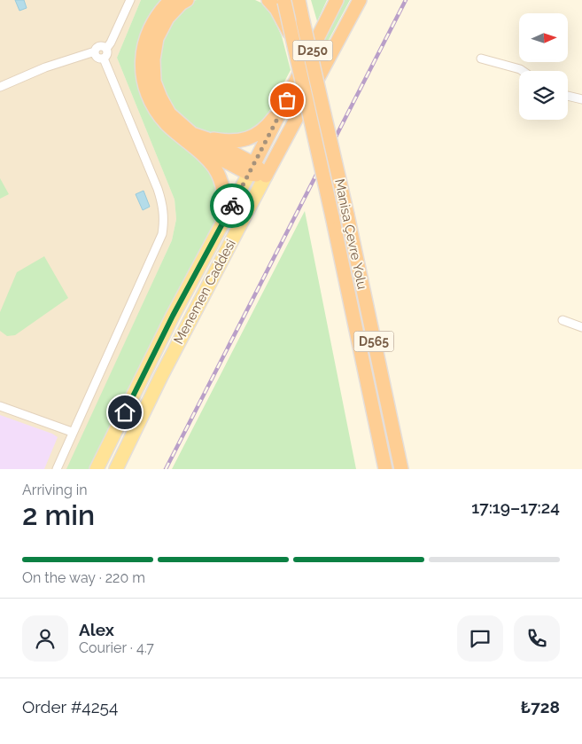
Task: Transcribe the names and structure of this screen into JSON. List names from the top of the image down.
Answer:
{
  "streets": {
    "highway": [
      "D250",
      "Manisa Çevre Yolu",
      "Menemen Caddesi",
      "D565"
    ]
  },
  "north": "right",
  "page": {
    "heading": ["2 min", "Arriving in", "17:19–17:24"],
    "panel": [
      "Alex",
      "Courier · 4.7",
      "Order #4254",
      "₺728"
    ],
    "bar": "On the way · 220 m"
  }
}
